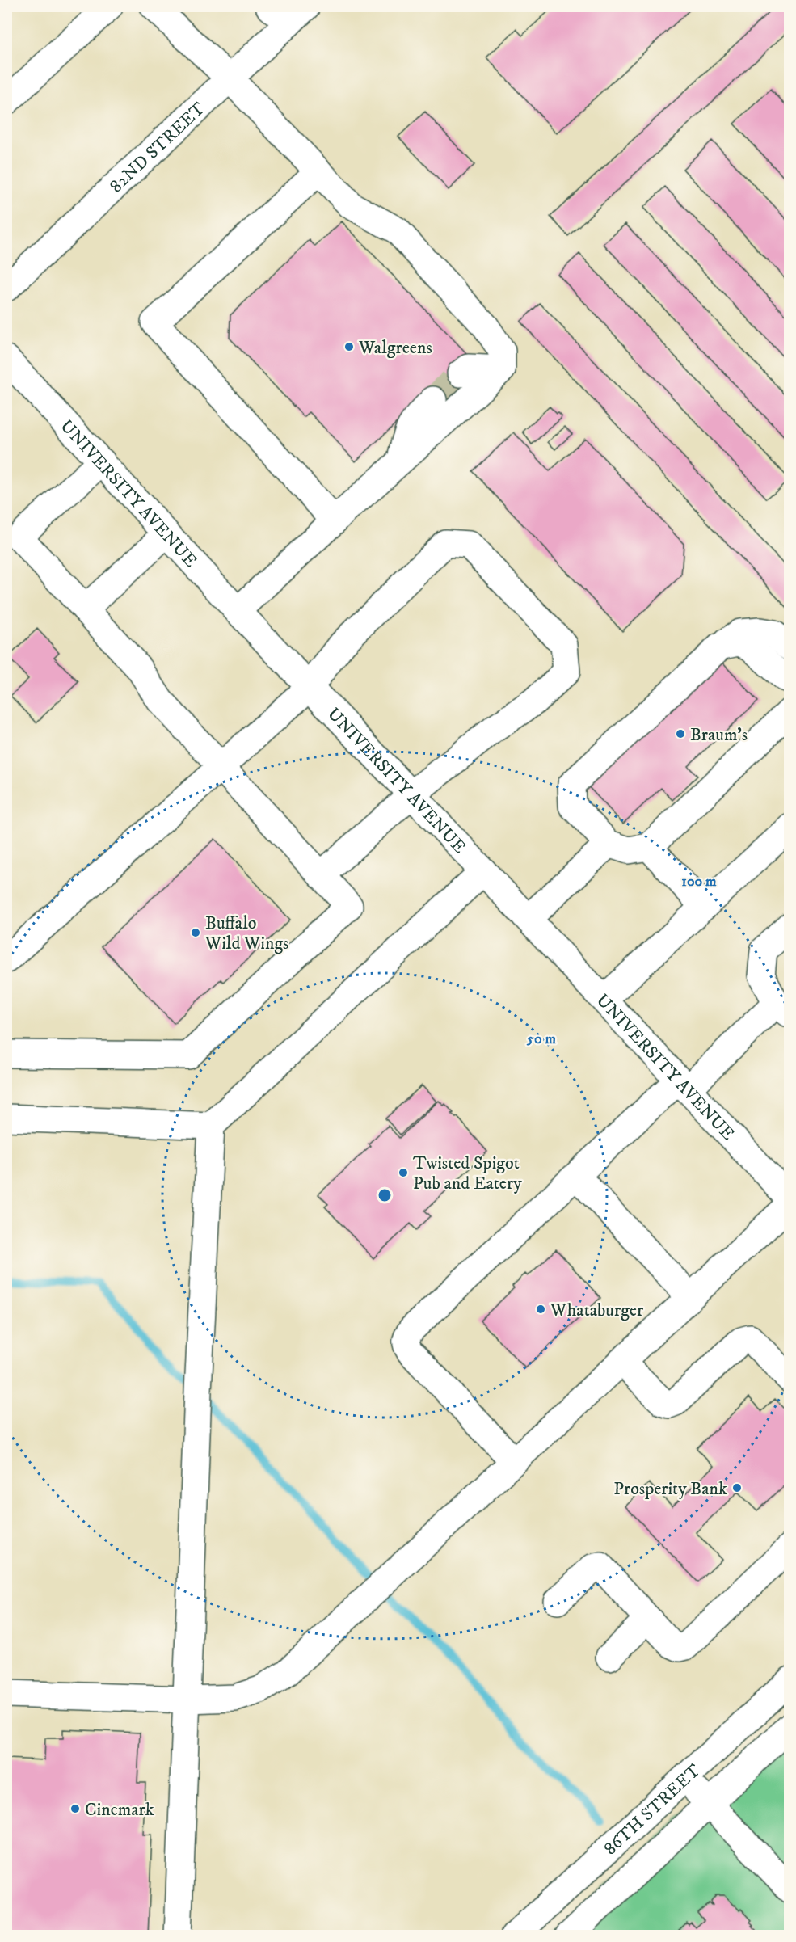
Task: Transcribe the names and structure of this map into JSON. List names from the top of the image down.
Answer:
{
  "streets": {
    "main road": ["82ND STREET", "UNIVERSITY AVENUE", "86TH STREET"]
  },
  "places": [
    "Walgreens",
    "Braum's",
    "Buffalo Wild Wings",
    "Twisted Spigot Pub and Eatery",
    "Whataburger",
    "Prosperity Bank",
    "Cinemark"
  ],
  "rings": ["100 m", "50 m"]
}
